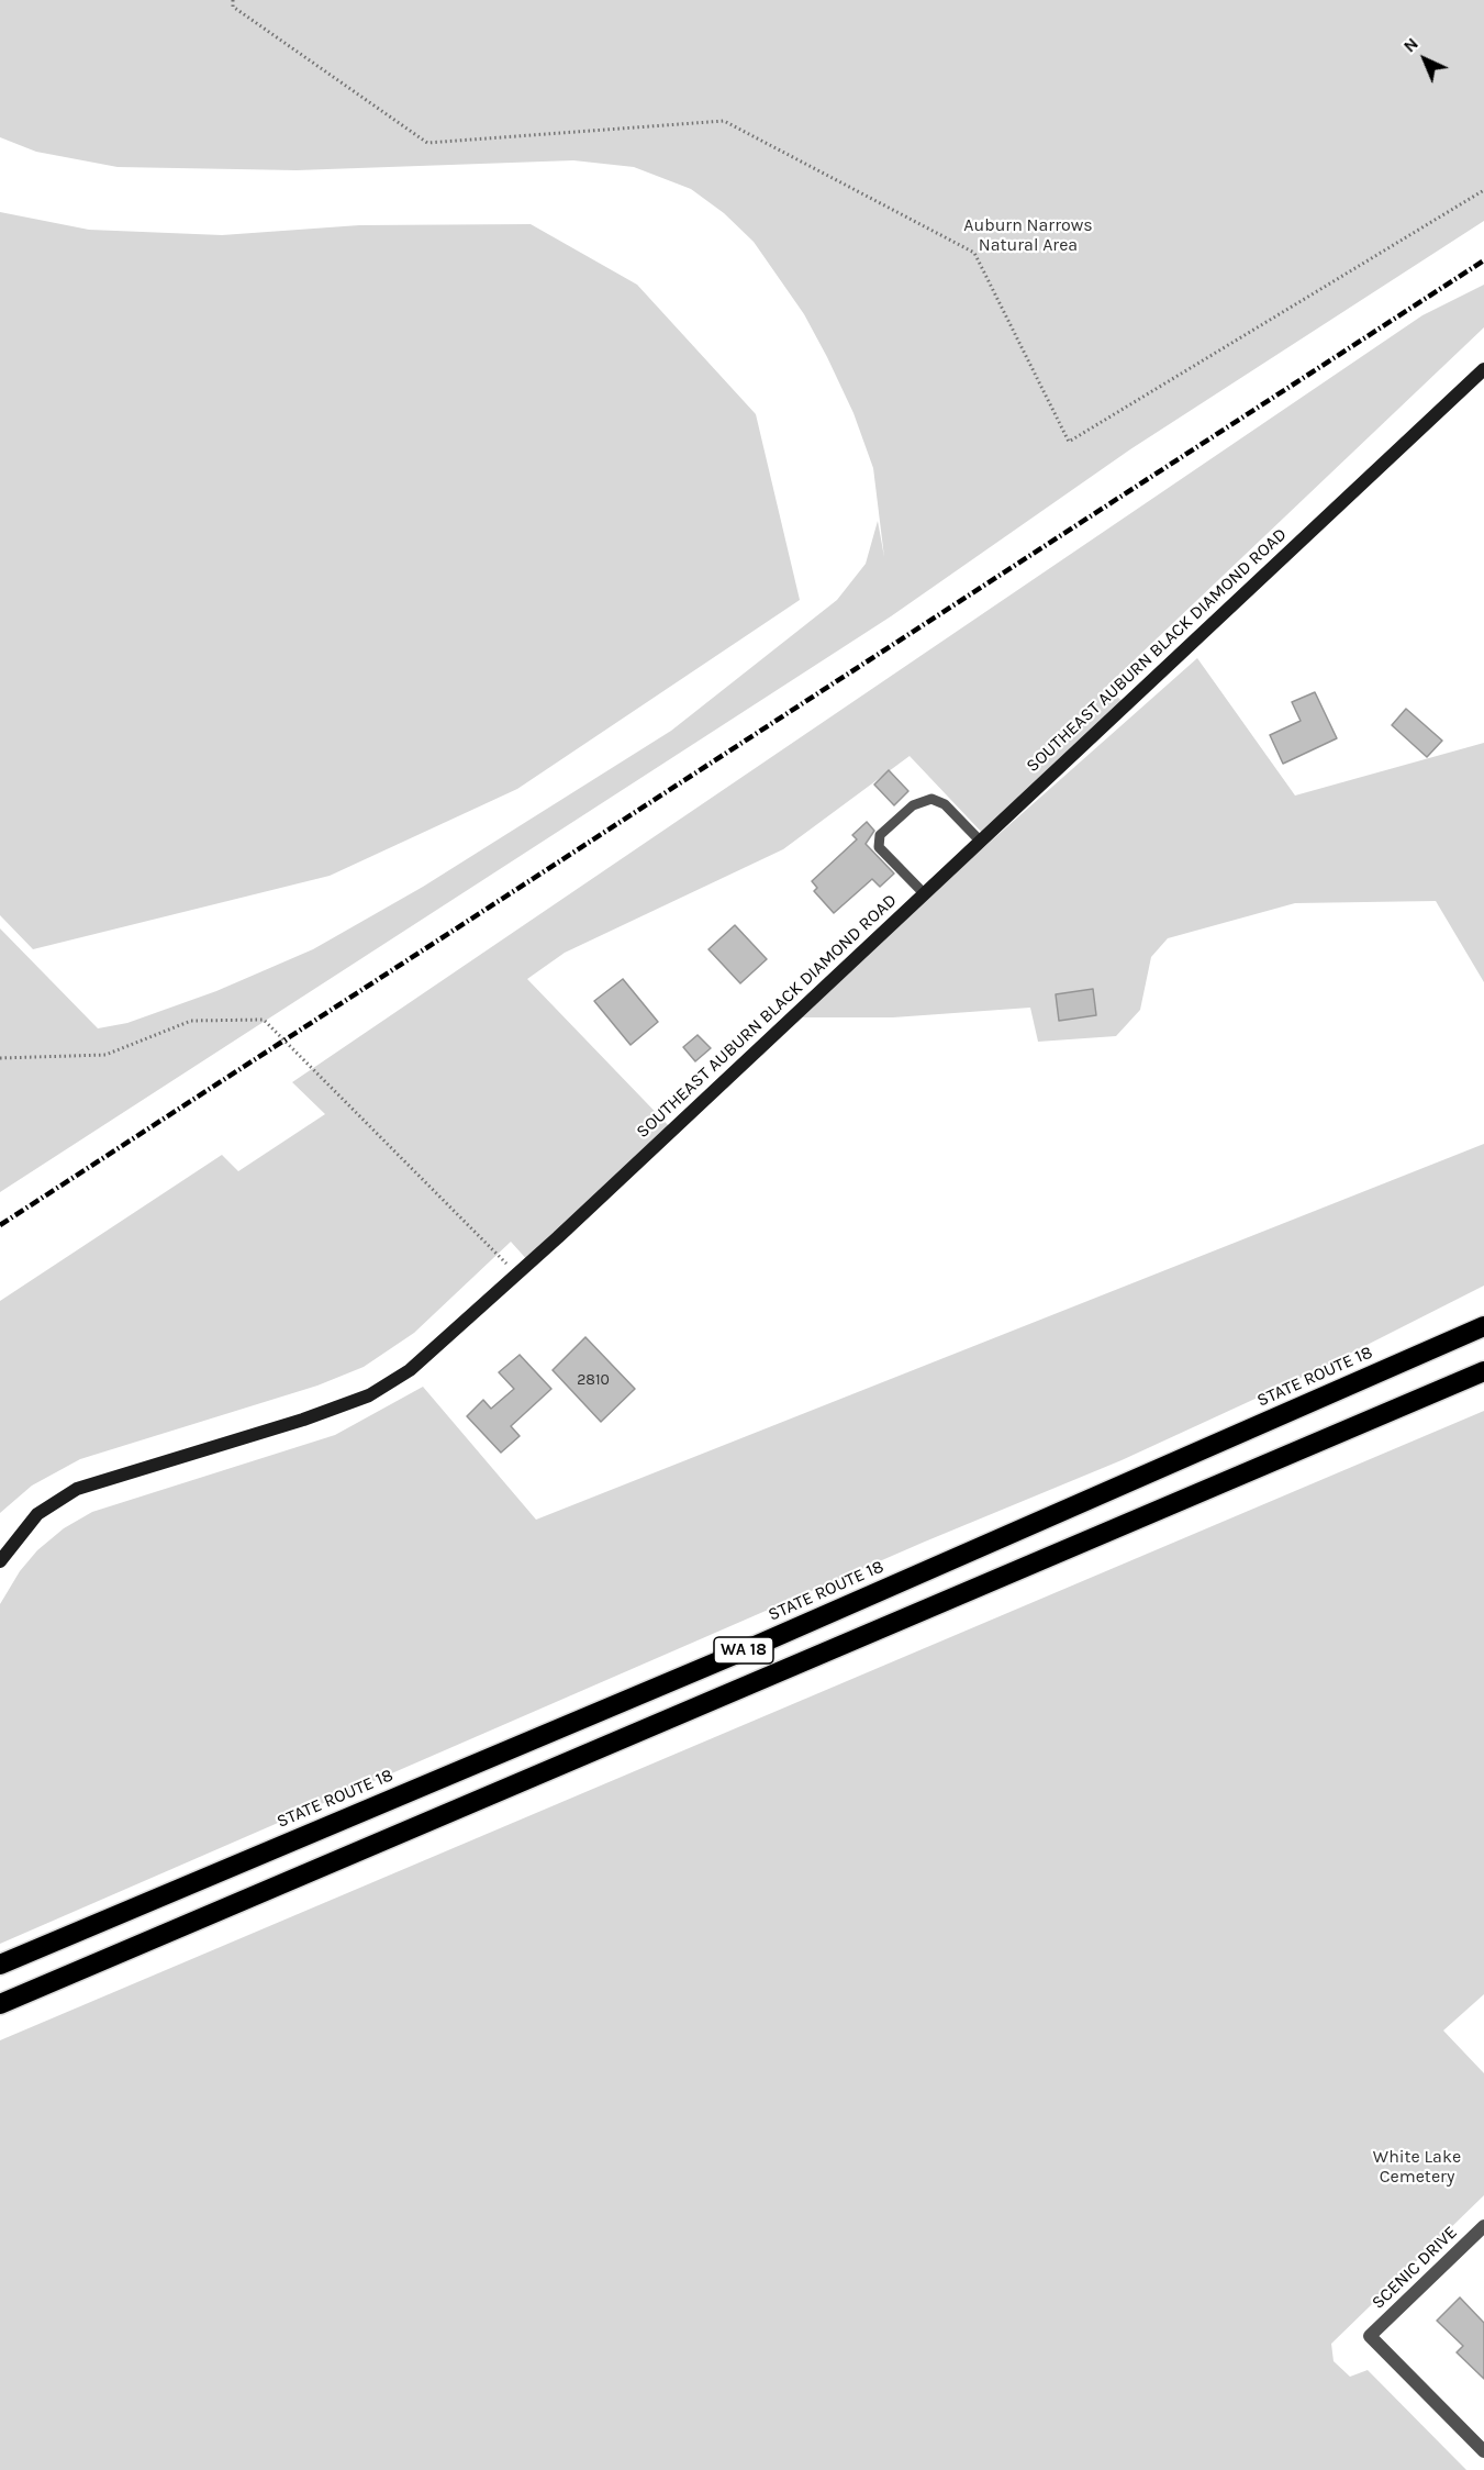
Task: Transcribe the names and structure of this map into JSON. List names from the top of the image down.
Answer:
{
  "streets": {
    "highway": ["STATE ROUTE 18", "WA 18"],
    "main road": ["SOUTHEAST AUBURN BLACK DIAMOND ROAD"],
    "street": ["SCENIC DRIVE"]
  },
  "parks": ["Auburn Narrows Natural Area", "White Lake Cemetery"],
  "house_numbers": ["2810"],
  "north": "top left"
}
